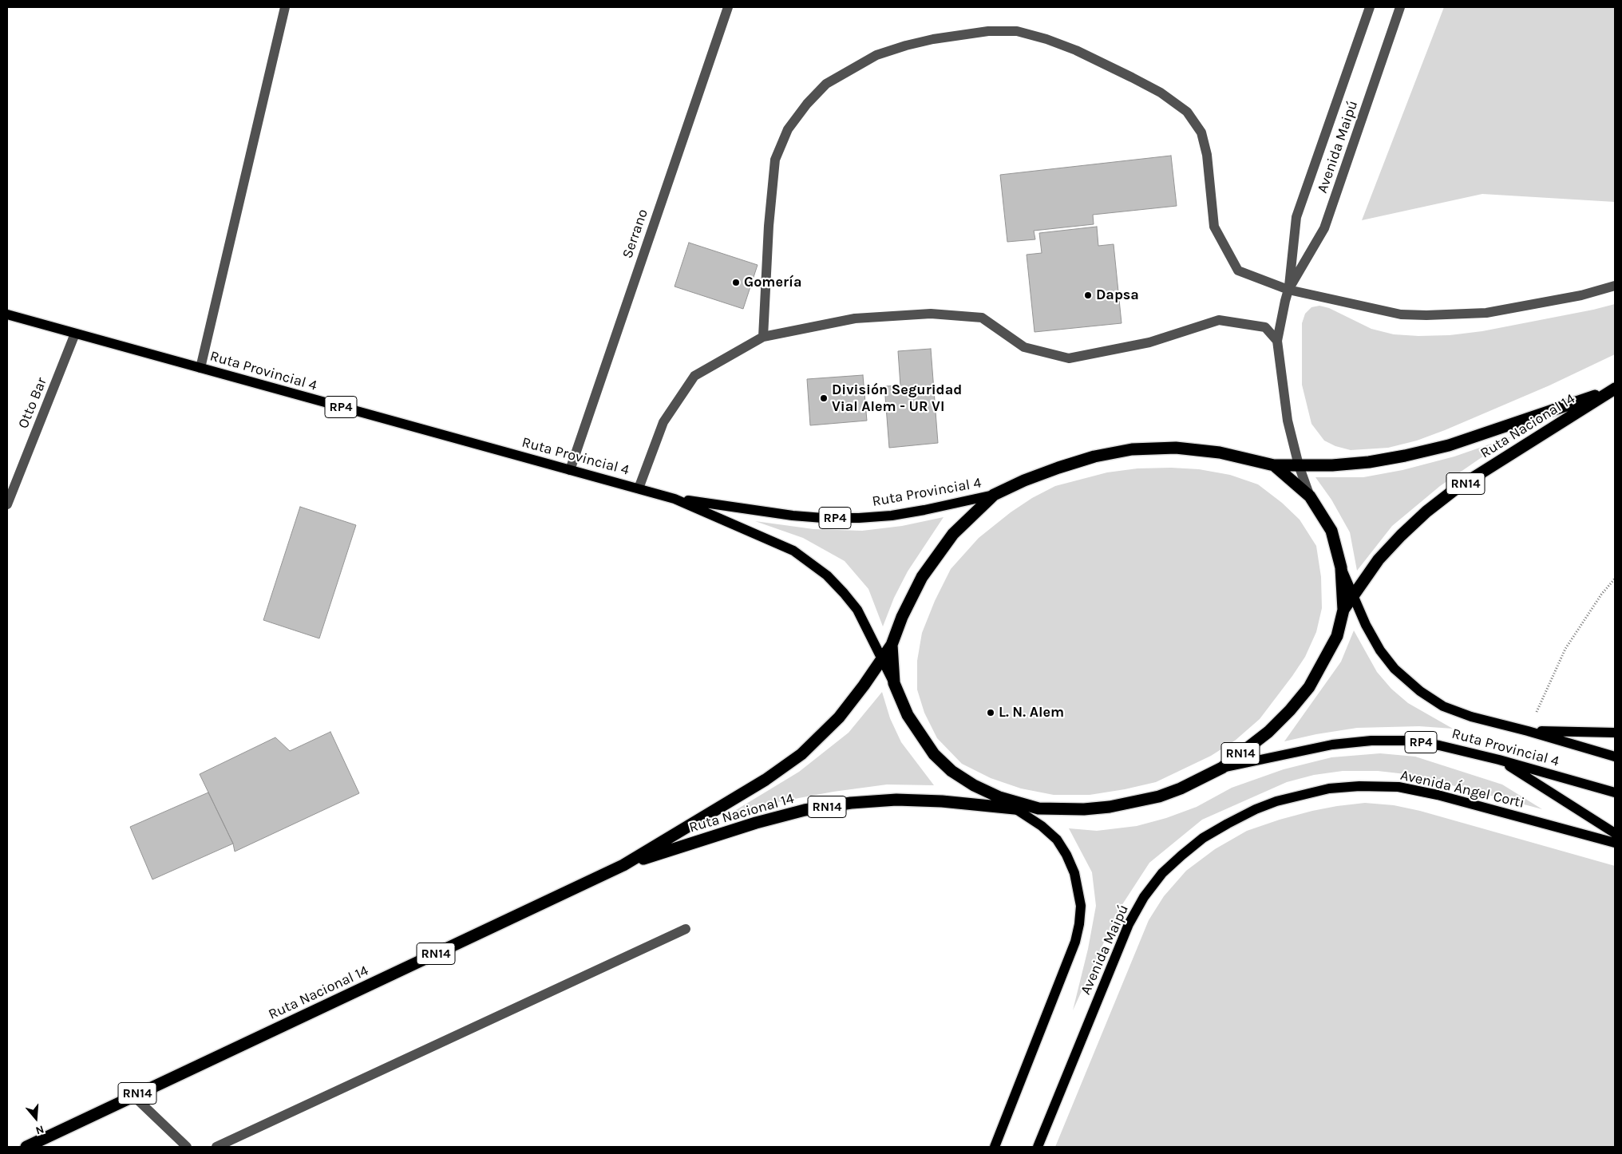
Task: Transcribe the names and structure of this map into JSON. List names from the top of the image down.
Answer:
{
  "streets": {
    "highway": ["Ruta Nacional 14", "RN14"],
    "main road": [
      "Avenida Maipú",
      "Ruta Provincial 4",
      "RP4",
      "Avenida Ángel Corti"
    ],
    "street": ["Serrano", "Otto Bar"]
  },
  "crossings": [
    ["Avenida Maipú", "Ruta Nacional 14"],
    ["Avenida Maipú", "RN14"],
    ["Avenida Maipú", "Avenida Ángel Corti"],
    ["Serrano", "Ruta Provincial 4"],
    ["Ruta Provincial 4", "Otto Bar"],
    ["Ruta Provincial 4", "Ruta Nacional 14"],
    ["Ruta Provincial 4", "RN14"],
    ["Ruta Nacional 14", "RN14"]
  ],
  "places": [
    "Gomería",
    "Dapsa",
    "División Seguridad Vial Alem - UR VI",
    "L. N. Alem"
  ],
  "north": "bottom"
}
